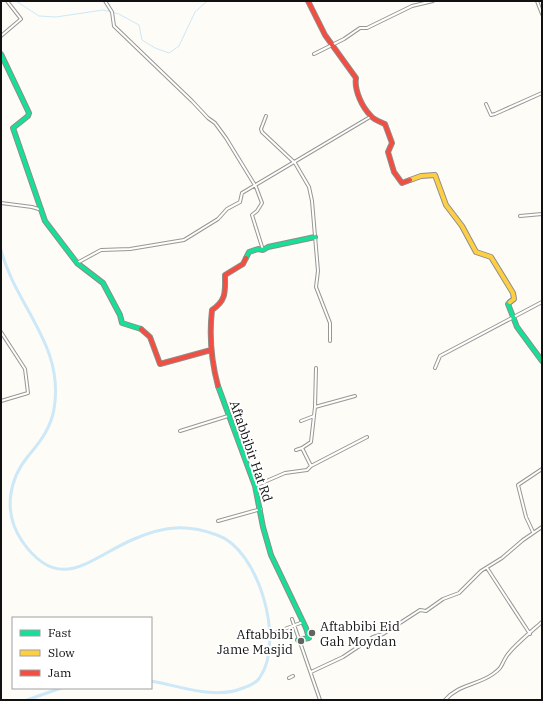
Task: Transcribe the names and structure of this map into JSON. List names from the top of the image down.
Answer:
{
  "streets": {
    "street": ["Aftabbibir Hat Rd"]
  },
  "places": ["Aftabbibi Eid Gah Moydan", "Aftabbibi Jame Masjid"],
  "legend": ["Fast", "Slow", "Jam"]
}
